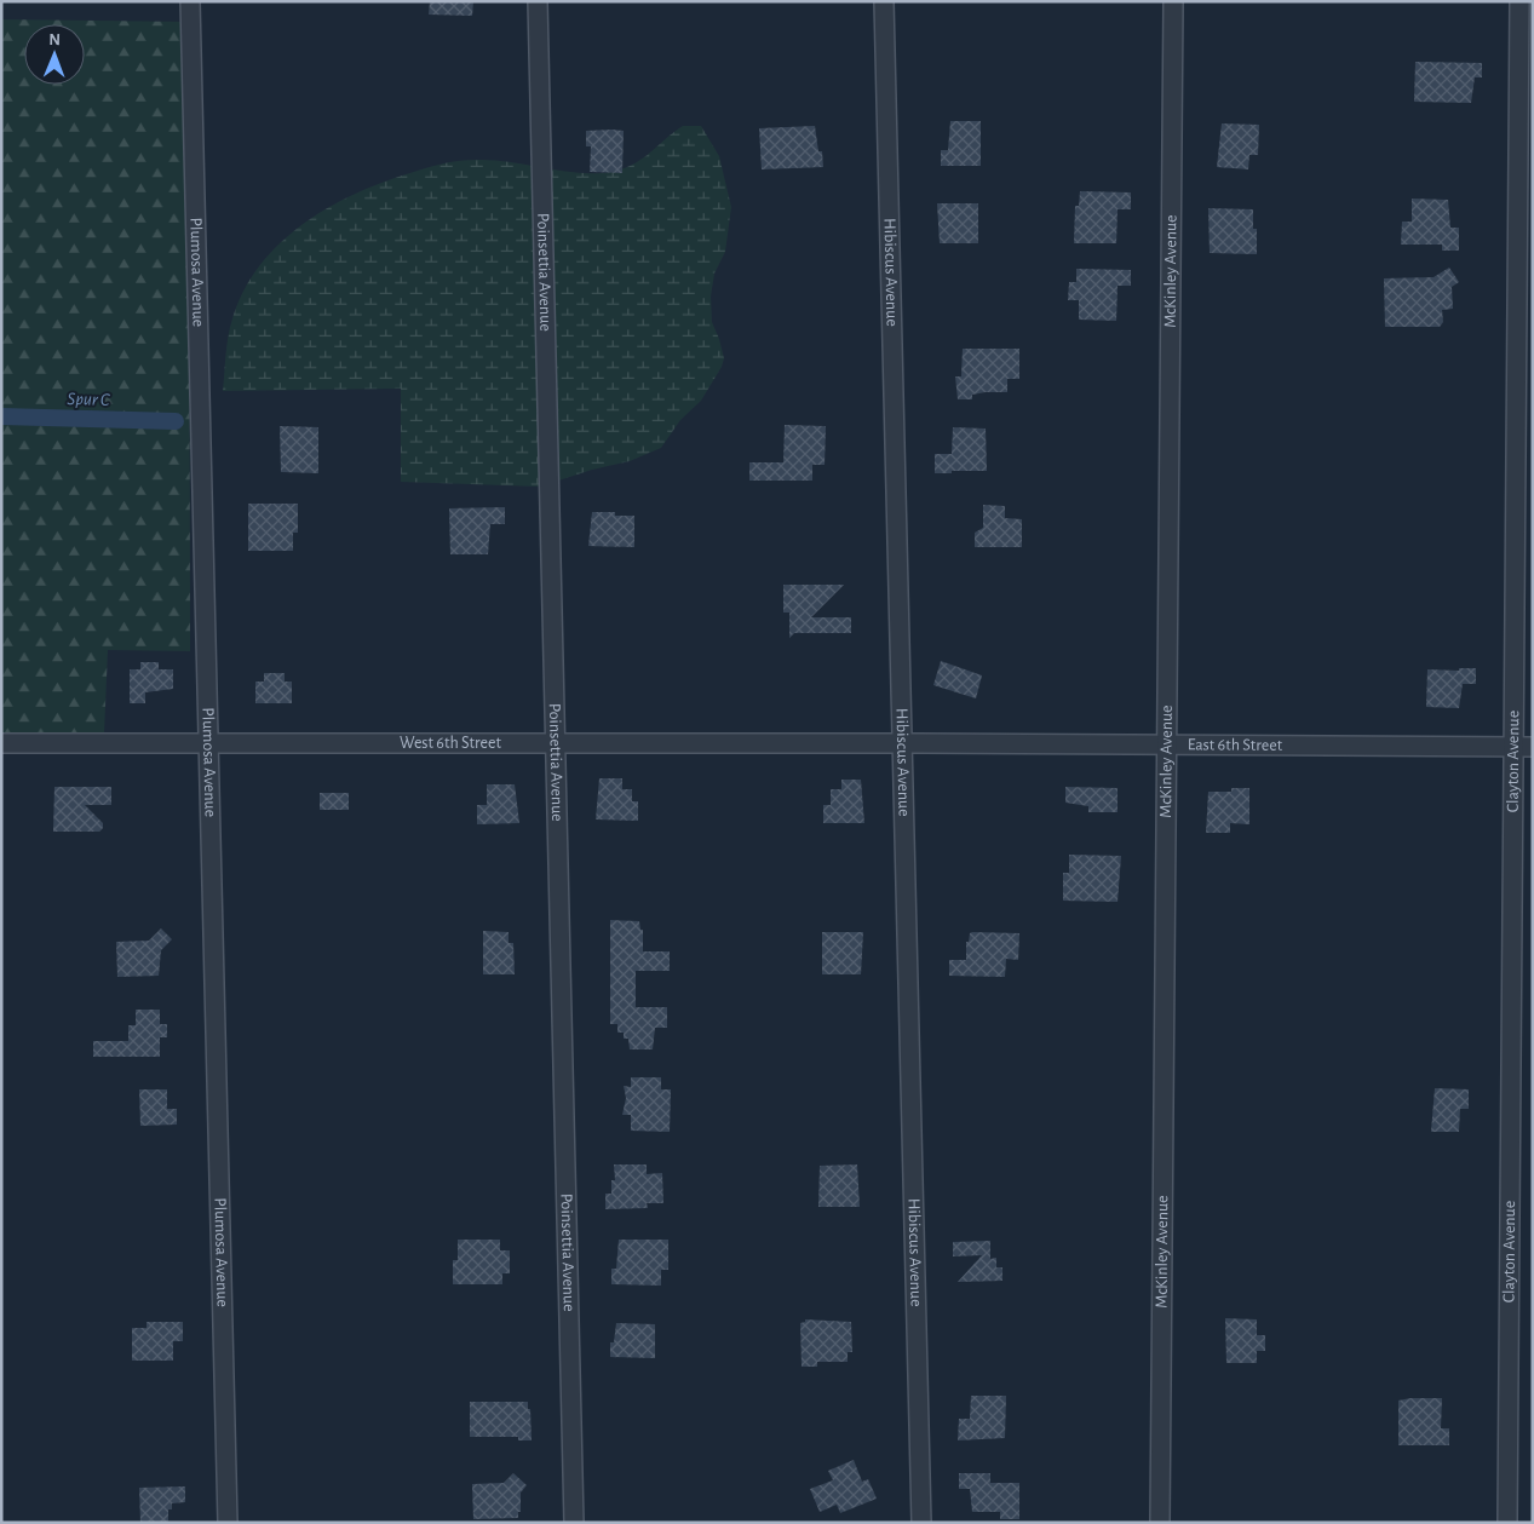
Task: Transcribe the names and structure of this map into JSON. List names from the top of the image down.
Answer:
{
  "streets": {
    "street": [
      "Plumosa Avenue",
      "Poinsettia Avenue",
      "Hibiscus Avenue",
      "McKinley Avenue",
      "West 6th Street",
      "East 6th Street",
      "Clayton Avenue"
    ]
  },
  "crossings": [
    ["Plumosa Avenue", "West 6th Street"],
    ["Poinsettia Avenue", "West 6th Street"],
    ["Hibiscus Avenue", "West 6th Street"],
    ["Hibiscus Avenue", "East 6th Street"],
    ["McKinley Avenue", "East 6th Street"],
    ["West 6th Street", "East 6th Street"],
    ["East 6th Street", "Clayton Avenue"]
  ],
  "water": ["Spur C"],
  "north": "top"
}
